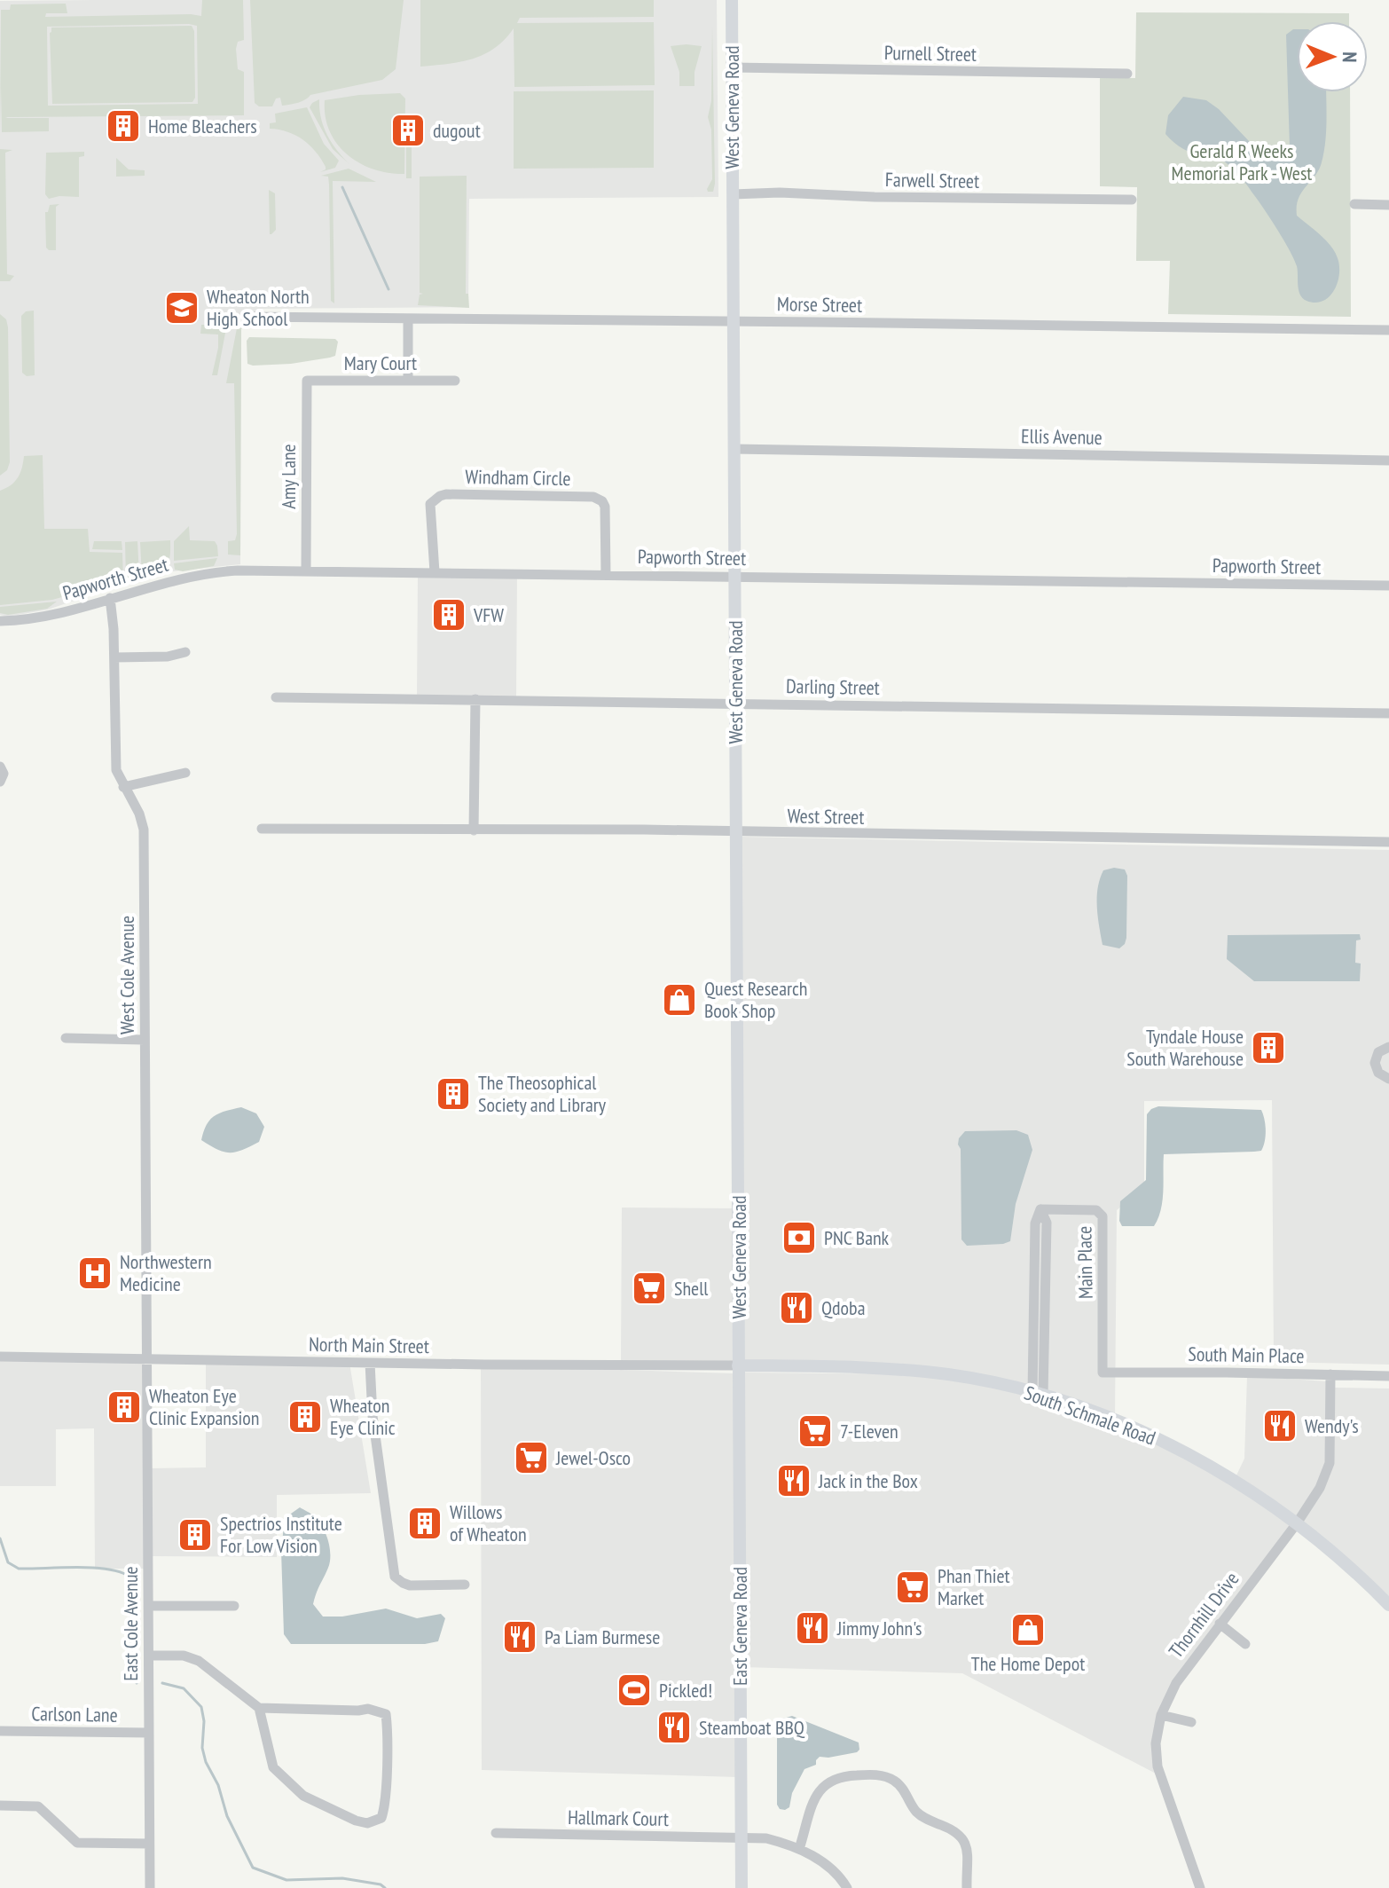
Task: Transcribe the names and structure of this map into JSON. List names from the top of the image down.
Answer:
{
  "streets": {
    "main road": ["West Geneva Road", "South Schmale Road", "East Geneva Road"],
    "street": [
      "Purnell Street",
      "Farwell Street",
      "Morse Street",
      "Mary Court",
      "Ellis Avenue",
      "Amy Lane",
      "Windham Circle",
      "Papworth Street",
      "Darling Street",
      "West Street",
      "West Cole Avenue",
      "Main Place",
      "North Main Street",
      "South Main Place",
      "Thornhill Drive",
      "East Cole Avenue",
      "Carlson Lane",
      "Hallmark Court"
    ]
  },
  "crossings": [
    ["Purnell Street", "West Geneva Road"],
    ["West Geneva Road", "Farwell Street"],
    ["West Geneva Road", "Morse Street"],
    ["West Geneva Road", "Ellis Avenue"],
    ["West Geneva Road", "Papworth Street"],
    ["West Geneva Road", "Darling Street"],
    ["West Geneva Road", "West Street"],
    ["West Geneva Road", "North Main Street"],
    ["West Geneva Road", "South Schmale Road"],
    ["West Geneva Road", "East Geneva Road"],
    ["Mary Court", "Amy Lane"],
    ["Amy Lane", "Papworth Street"],
    ["Windham Circle", "Papworth Street"],
    ["Papworth Street", "West Cole Avenue"],
    ["West Cole Avenue", "North Main Street"],
    ["West Cole Avenue", "East Cole Avenue"],
    ["Main Place", "South Main Place"],
    ["Main Place", "South Schmale Road"],
    ["North Main Street", "South Schmale Road"],
    ["North Main Street", "East Cole Avenue"],
    ["North Main Street", "East Geneva Road"],
    ["South Main Place", "Thornhill Drive"],
    ["South Schmale Road", "Thornhill Drive"],
    ["South Schmale Road", "East Geneva Road"],
    ["East Cole Avenue", "Carlson Lane"],
    ["East Geneva Road", "Hallmark Court"]
  ],
  "parks": ["Gerald R Weeks Memorial Park - West"],
  "places": {
    "building": [
      "Home Bleachers",
      "dugout",
      "VFW",
      "Tyndale House South Warehouse",
      "The Theosophical Society and Library",
      "Wheaton Eye Clinic Expansion",
      "Wheaton Eye Clinic",
      "Willows of Wheaton",
      "Spectrios Institute For Low Vision"
    ],
    "school or university": ["Wheaton North High School"],
    "shop": ["Quest Research Book Shop", "The Home Depot"],
    "bank": ["PNC Bank"],
    "hospital": ["Northwestern Medicine"],
    "supermarket": [
      "Shell",
      "7-Eleven",
      "Jewel-Osco",
      "Phan Thiet Market"
    ],
    "restaurant": [
      "Qdoba",
      "Wendy's",
      "Jack in the Box",
      "Jimmy John's",
      "Pa Liam Burmese",
      "Steamboat BBQ"
    ],
    "sports": ["Pickled!"]
  },
  "north": "right"
}
